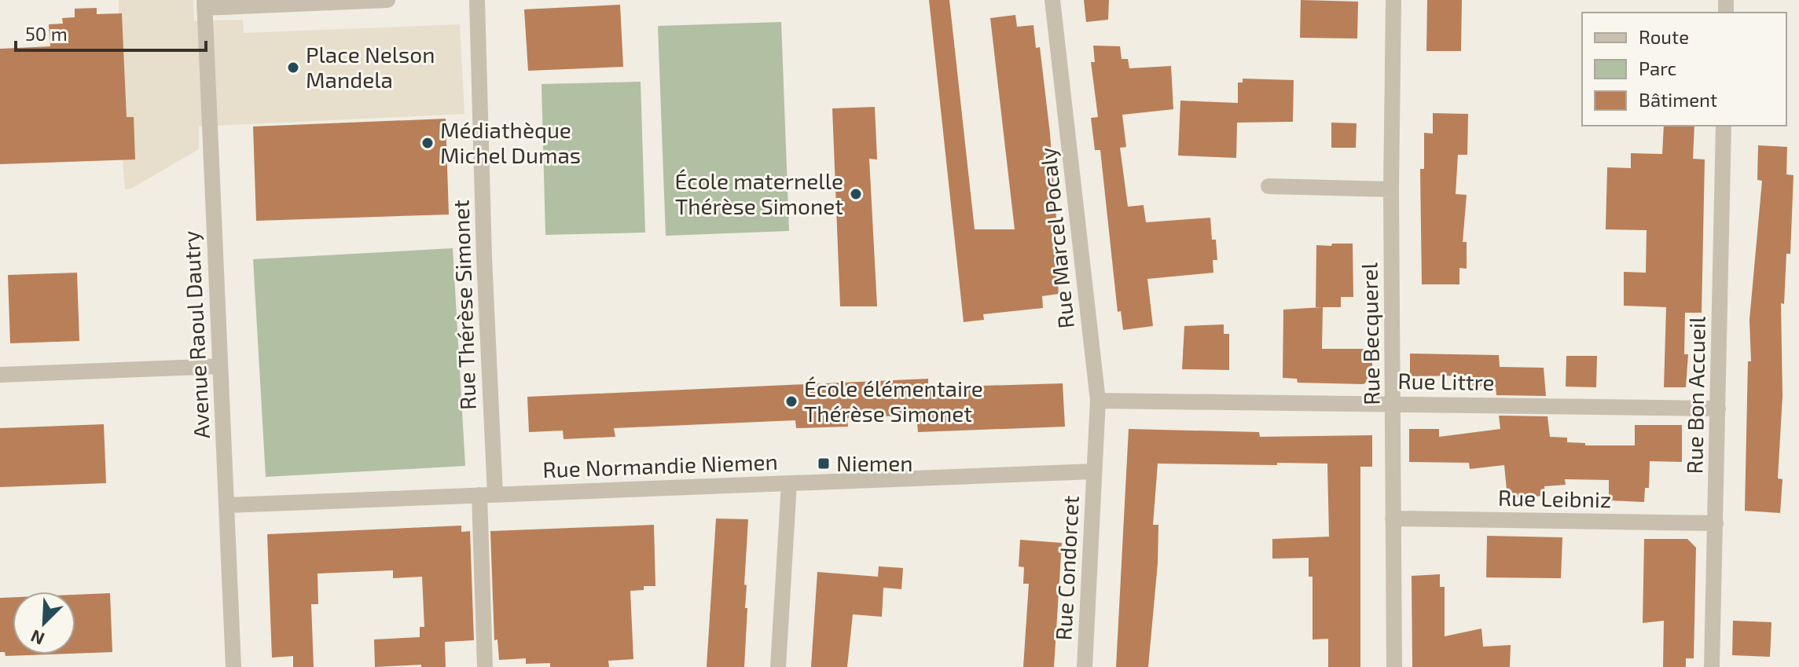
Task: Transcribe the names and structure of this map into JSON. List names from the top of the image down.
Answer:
{
  "streets": {
    "street": [
      "Rue Marcel Pocaly",
      "Rue Thérèse Simonet",
      "Rue Becquerel",
      "Avenue Raoul Dautry",
      "Rue Littre",
      "Rue Bon Accueil",
      "Rue Normandie Niemen",
      "Rue Leibniz",
      "Rue Condorcet"
    ]
  },
  "crossings": [
    ["Rue Marcel Pocaly", "Rue Littre"],
    ["Rue Marcel Pocaly", "Rue Normandie Niemen"],
    ["Rue Marcel Pocaly", "Rue Condorcet"],
    ["Rue Thérèse Simonet", "Rue Normandie Niemen"],
    ["Rue Becquerel", "Rue Littre"],
    ["Rue Becquerel", "Rue Leibniz"],
    ["Avenue Raoul Dautry", "Rue Normandie Niemen"],
    ["Rue Littre", "Rue Bon Accueil"],
    ["Rue Bon Accueil", "Rue Leibniz"],
    ["Rue Normandie Niemen", "Rue Condorcet"]
  ],
  "places": {
    "other": [
      "Place Nelson Mandela",
      "Médiathèque Michel Dumas",
      "École maternelle Thérèse Simonet",
      "École élémentaire Thérèse Simonet"
    ],
    "transit": ["Niemen"]
  },
  "legend": ["Route", "Parc", "Bâtiment"],
  "scale_bar": "50 m",
  "north": "bottom left"
}
